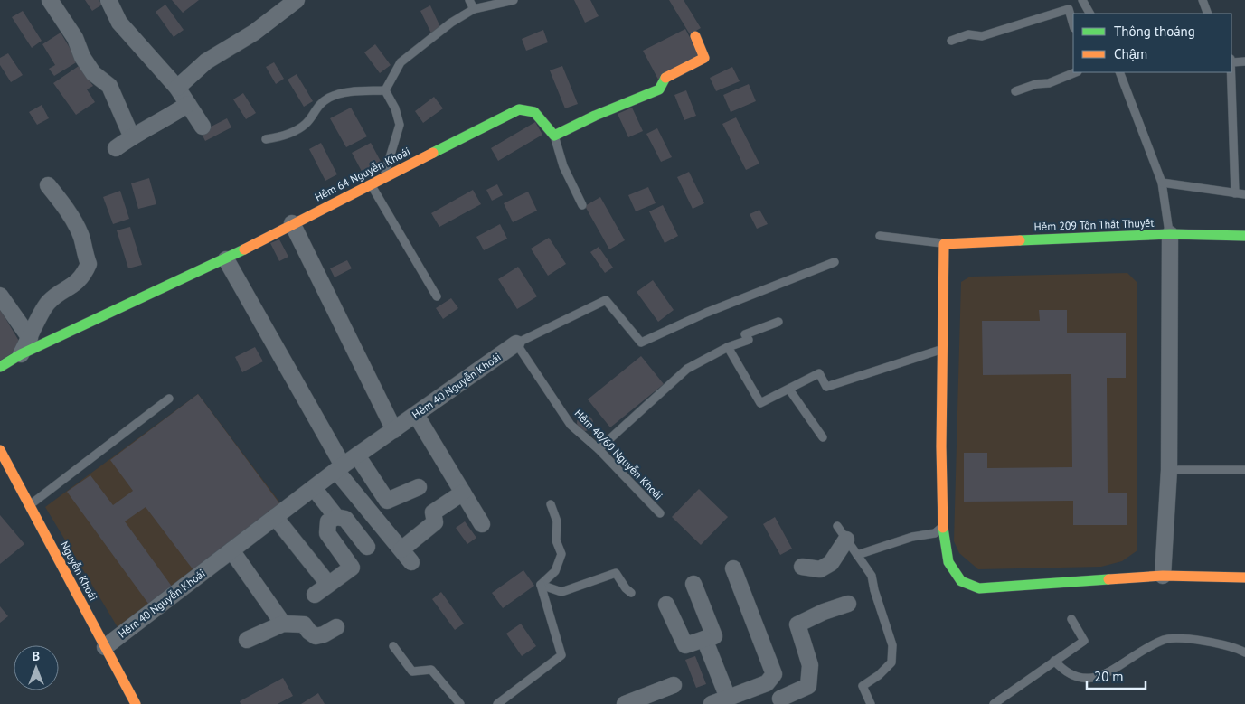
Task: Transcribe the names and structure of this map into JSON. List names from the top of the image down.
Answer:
{
  "streets": {
    "street": [
      "Hẻm 64 Nguyễn Khoái",
      "Hẻm 209 Tôn Thất Thuyết",
      "Hẻm 40 Nguyễn Khoái",
      "Nguyễn Khoái"
    ],
    "lane": ["Hẻm 40/60 Nguyễn Khoái"]
  },
  "crossings": [
    ["Hẻm 40 Nguyễn Khoái", "Hẻm 40/60 Nguyễn Khoái"],
    ["Hẻm 40 Nguyễn Khoái", "Nguyễn Khoái"]
  ],
  "legend": ["Thông thoáng", "Chậm"],
  "scale_bar": "20 m",
  "north": "top"
}
